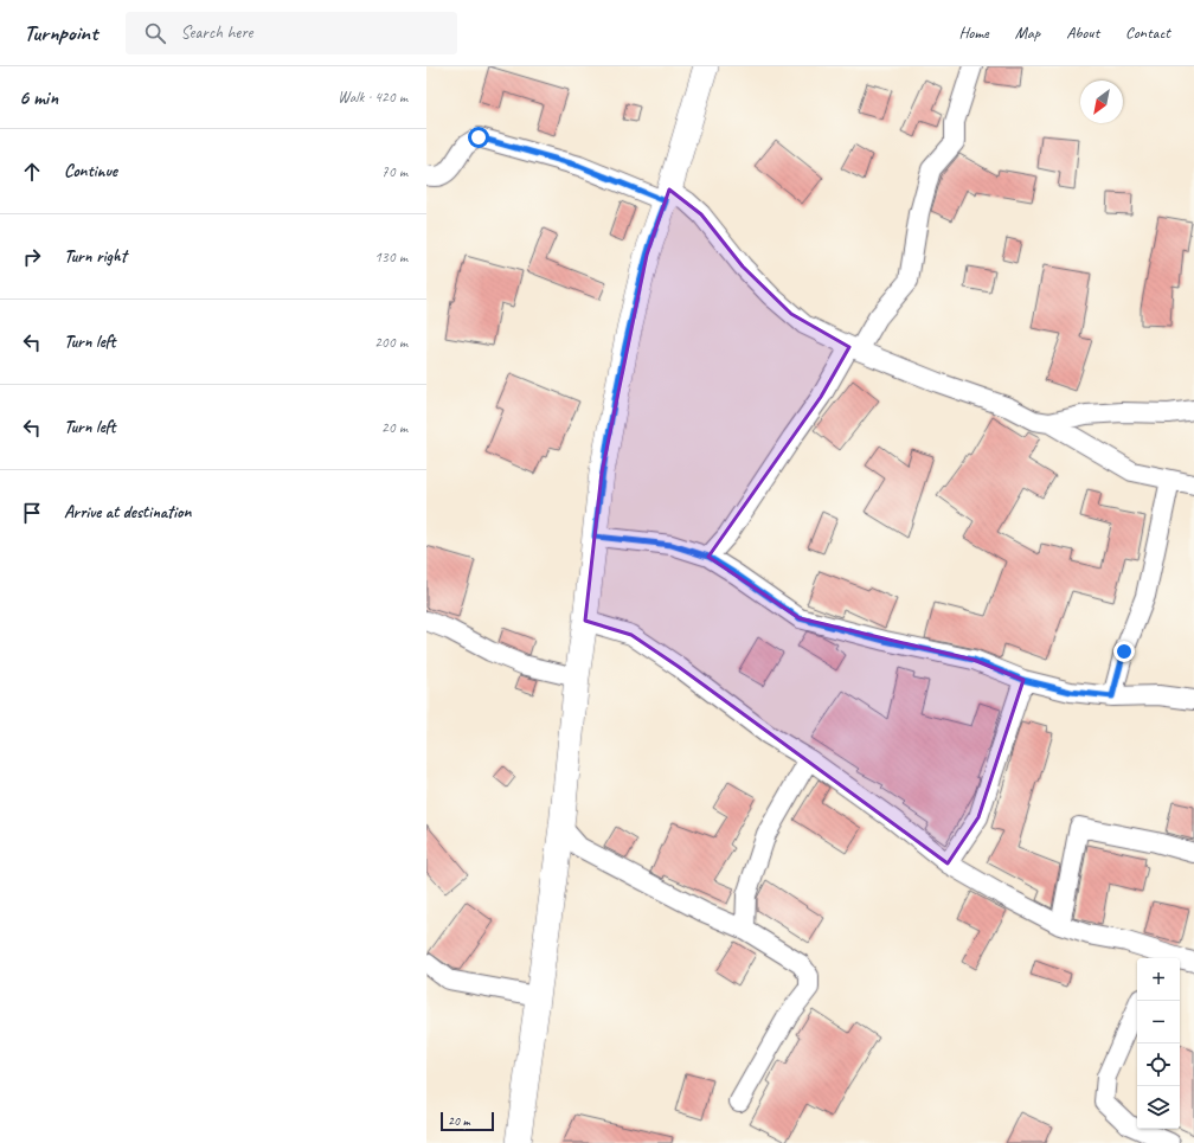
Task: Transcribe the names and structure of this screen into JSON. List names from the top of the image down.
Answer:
{
  "scale_bar": "20 m",
  "north": "bottom left",
  "page": {
    "header": "Turnpoint",
    "search": "Search here",
    "nav": [
      "Home",
      "Map",
      "About",
      "Contact"
    ],
    "heading": ["6 min", "Walk · 420 m"],
    "list": [
      ["Continue", "70 m"],
      ["Turn right", "130 m"],
      ["Turn left", "200 m"],
      ["Turn left", "20 m"],
      "Arrive at destination"
    ],
    "map_buttons": ["+", "−"],
    "scale": "20 m"
  }
}
